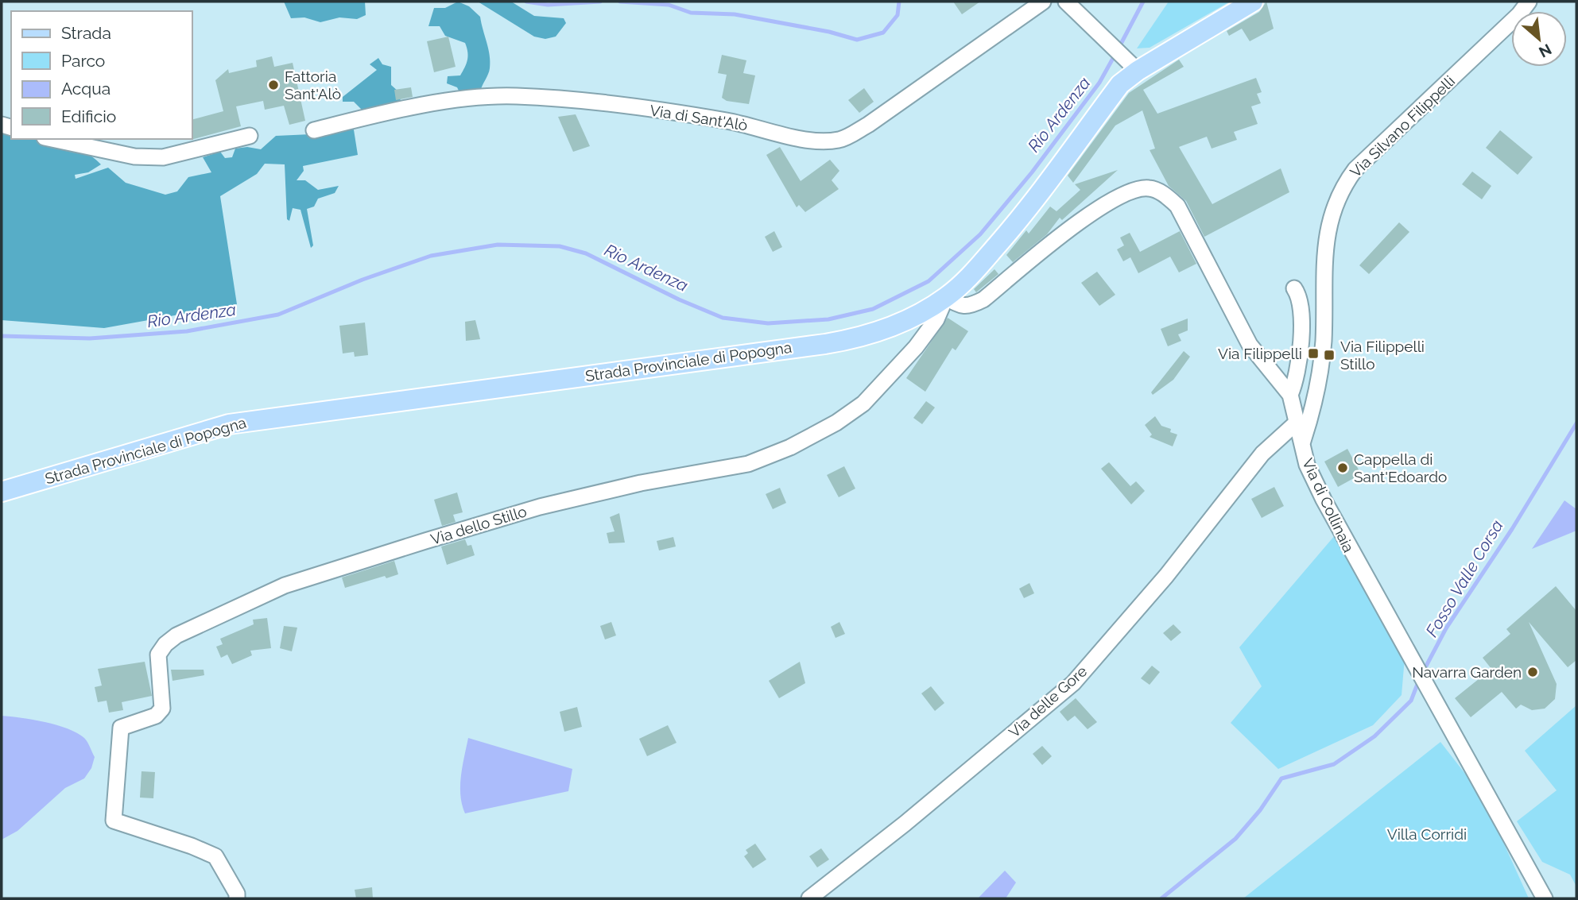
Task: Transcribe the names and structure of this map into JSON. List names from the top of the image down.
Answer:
{
  "streets": {
    "main road": ["Strada Provinciale di Popogna"],
    "street": [
      "Via di Sant'Alò",
      "Via Silvano Filippelli",
      "Via di Collinaia",
      "Via dello Stillo",
      "Via delle Gore"
    ]
  },
  "crossings": [
    ["Via Silvano Filippelli", "Via di Collinaia"],
    ["Strada Provinciale di Popogna", "Via di Collinaia"],
    ["Strada Provinciale di Popogna", "Via dello Stillo"],
    ["Via di Collinaia", "Via dello Stillo"],
    ["Via di Collinaia", "Via delle Gore"]
  ],
  "water": ["Rio Ardenza", "Fosso Valle Corsa"],
  "parks": ["Villa Corridi"],
  "places": {
    "other": ["Fattoria Sant'Alò", "Cappella di Sant'Edoardo", "Navarra Garden"],
    "transit": ["Via Filippelli", "Via Filippelli Stillo"]
  },
  "legend": [
    "Strada",
    "Parco",
    "Acqua",
    "Edificio"
  ],
  "north": "bottom right"
}
